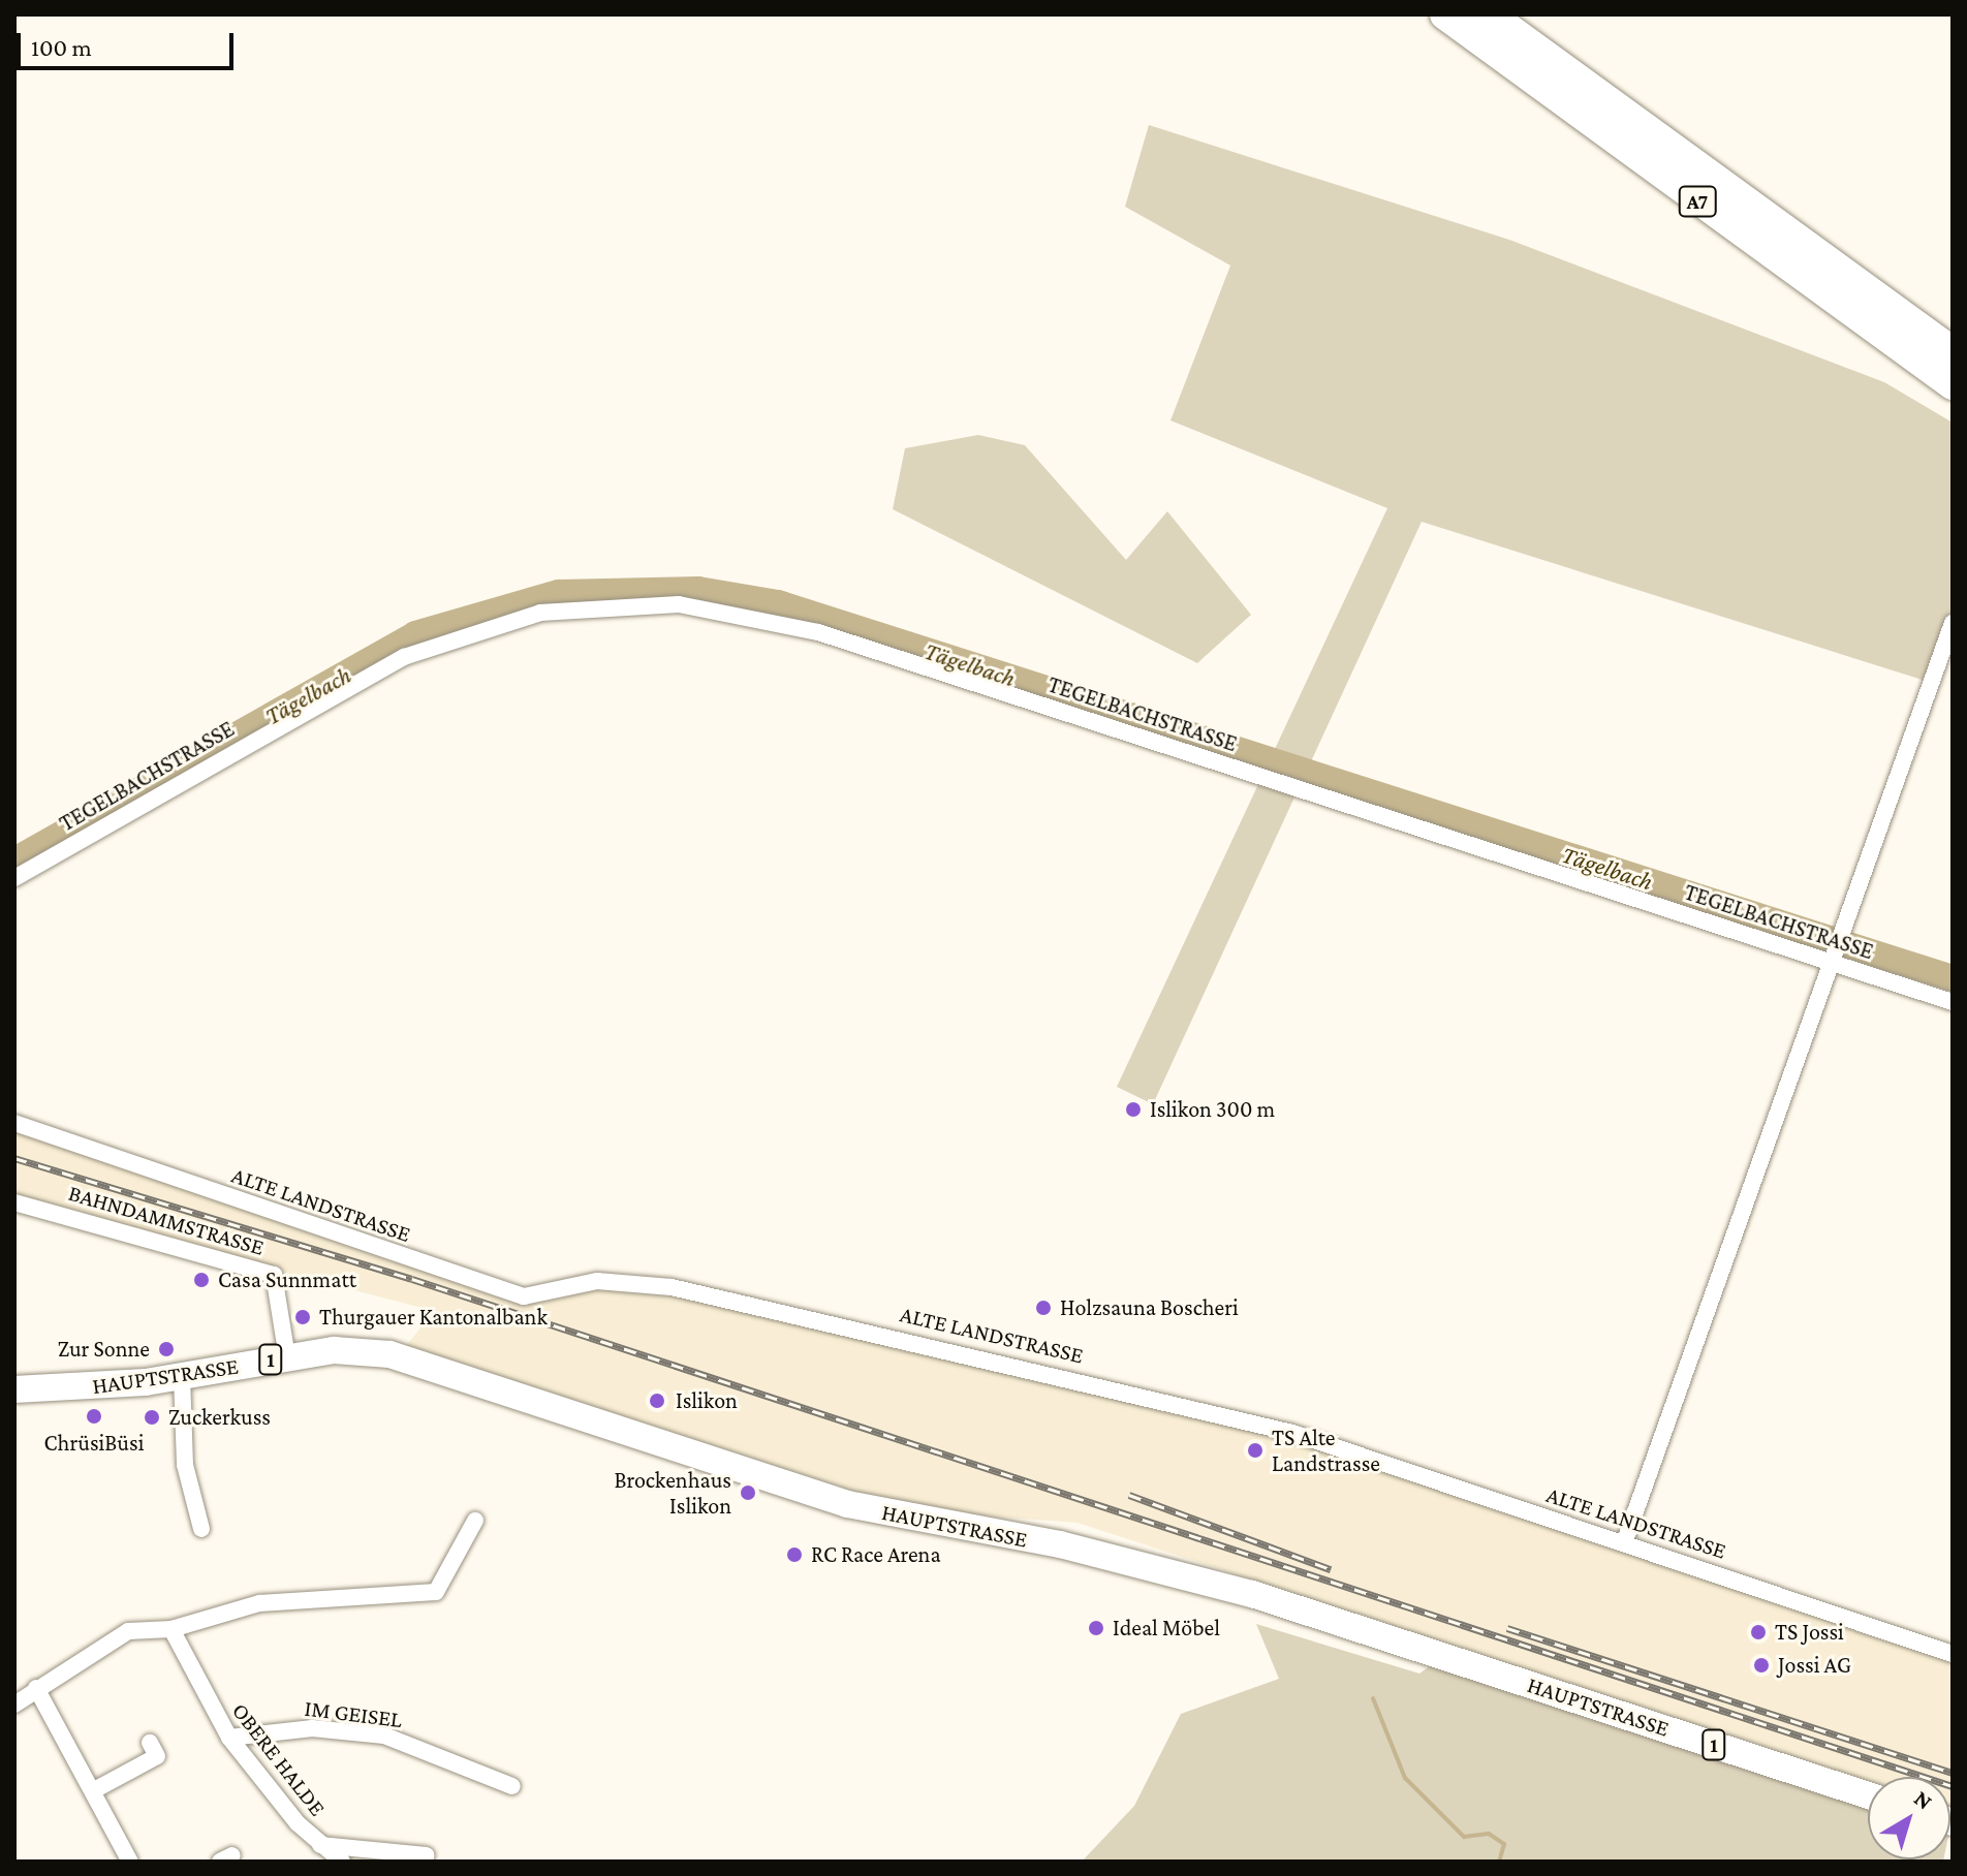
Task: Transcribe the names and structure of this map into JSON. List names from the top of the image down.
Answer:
{
  "streets": {
    "highway": ["A7"],
    "main road": ["1", "HAUPTSTRASSE"],
    "street": [
      "TEGELBACHSTRASSE",
      "ALTE LANDSTRASSE",
      "BAHNDAMMSTRASSE",
      "IM GEISEL",
      "OBERE HALDE"
    ]
  },
  "crossings": [
    ["BAHNDAMMSTRASSE", "HAUPTSTRASSE"],
    ["IM GEISEL", "OBERE HALDE"]
  ],
  "water": ["Tägelbach"],
  "places": [
    "Islikon 300 m",
    "Casa Sunnmatt",
    "Holzsauna Boscheri",
    "Thurgauer Kantonalbank",
    "Zur Sonne",
    "Islikon",
    "ChrüsiBüsi",
    "Zuckerkuss",
    "TS Alte Landstrasse",
    "Brockenhaus Islikon",
    "RC Race Arena",
    "Ideal Möbel",
    "TS Jossi",
    "Jossi AG"
  ],
  "scale_bar": "100 m",
  "north": "top right"
}
